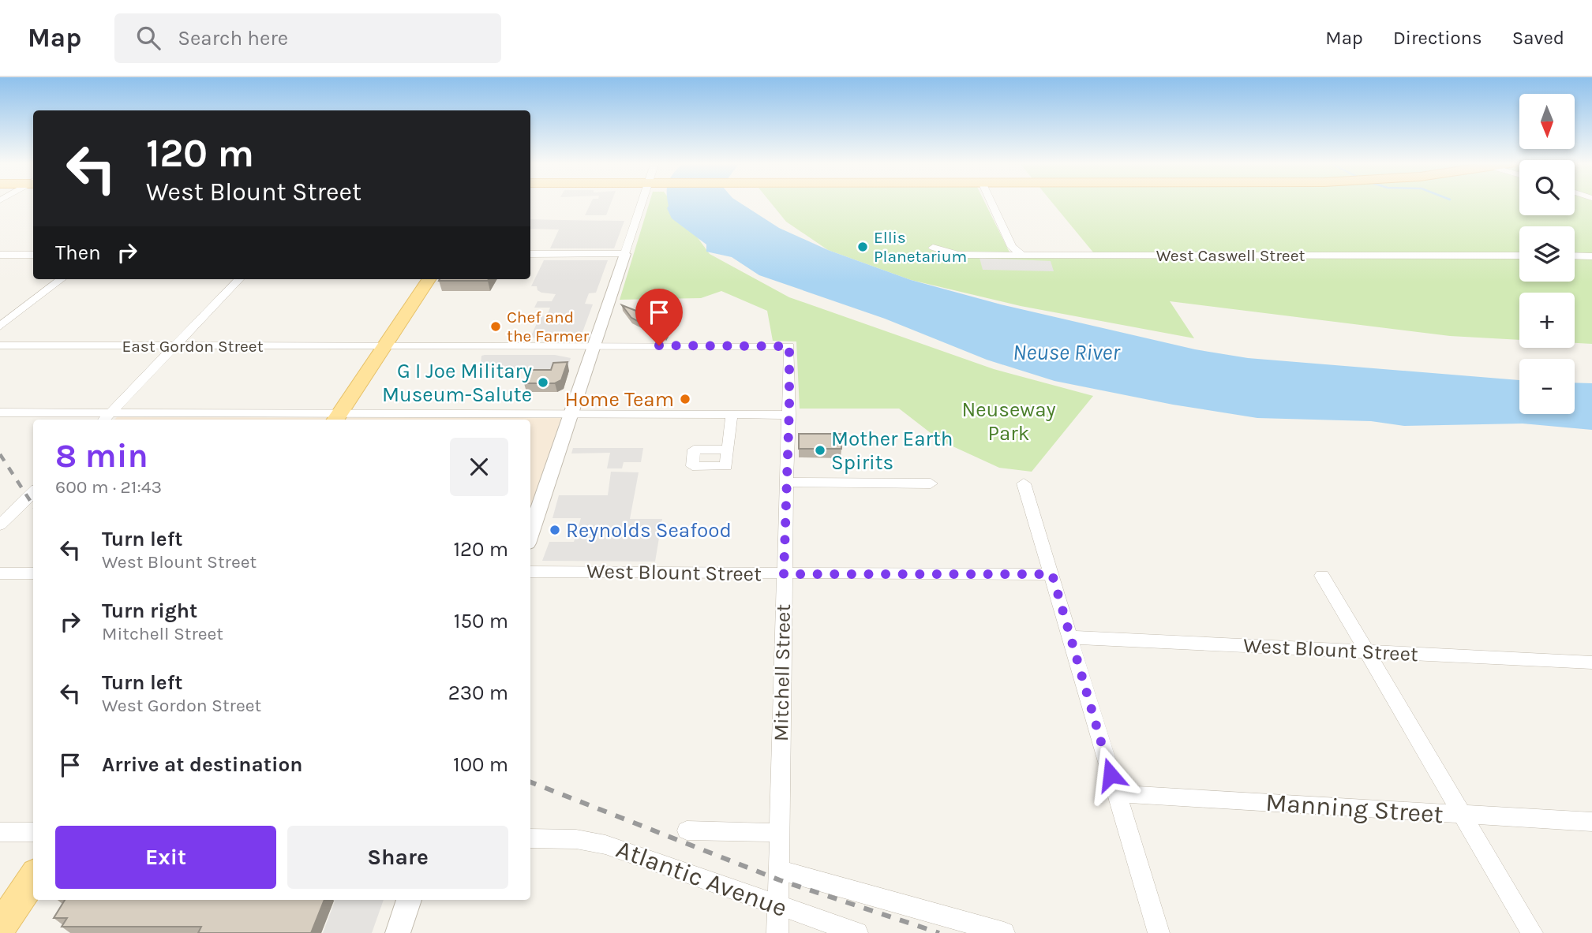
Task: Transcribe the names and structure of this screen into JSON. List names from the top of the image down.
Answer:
{
  "streets": {
    "street": [
      "West Caswell Street",
      "East Gordon Street",
      "West Blount Street",
      "Mitchell Street",
      "Manning Street",
      "Atlantic Avenue"
    ]
  },
  "crossings": [
    ["East Gordon Street", "Mitchell Street"],
    ["West Blount Street", "Mitchell Street"],
    ["Mitchell Street", "Atlantic Avenue"]
  ],
  "water": ["Neuse River"],
  "parks": ["Neuseway Park"],
  "places": [
    "Ellis Planetarium",
    "Chef and the Farmer",
    "G I Joe Military Museum-Salute",
    "Home Team",
    "Mother Earth Spirits",
    "Reynolds Seafood"
  ],
  "north": "bottom",
  "page": {
    "header": "Map",
    "search": "Search here",
    "nav": ["Map", "Directions", "Saved"],
    "map_buttons": ["+", "−"],
    "turn": ["120 m", "West Blount Street"],
    "then": "Then",
    "heading": ["8 min", "600 m · 21:43"],
    "list": [
      {
        "name": "Turn left",
        "note": "West Blount Street",
        "value": "120 m"
      },
      {
        "name": "Turn right",
        "note": "Mitchell Street",
        "value": "150 m"
      },
      {
        "name": "Turn left",
        "note": "West Gordon Street",
        "value": "230 m"
      },
      {
        "name": "Arrive at destination",
        "value": "100 m"
      }
    ],
    "buttons": ["Exit", "Share"]
  }
}
